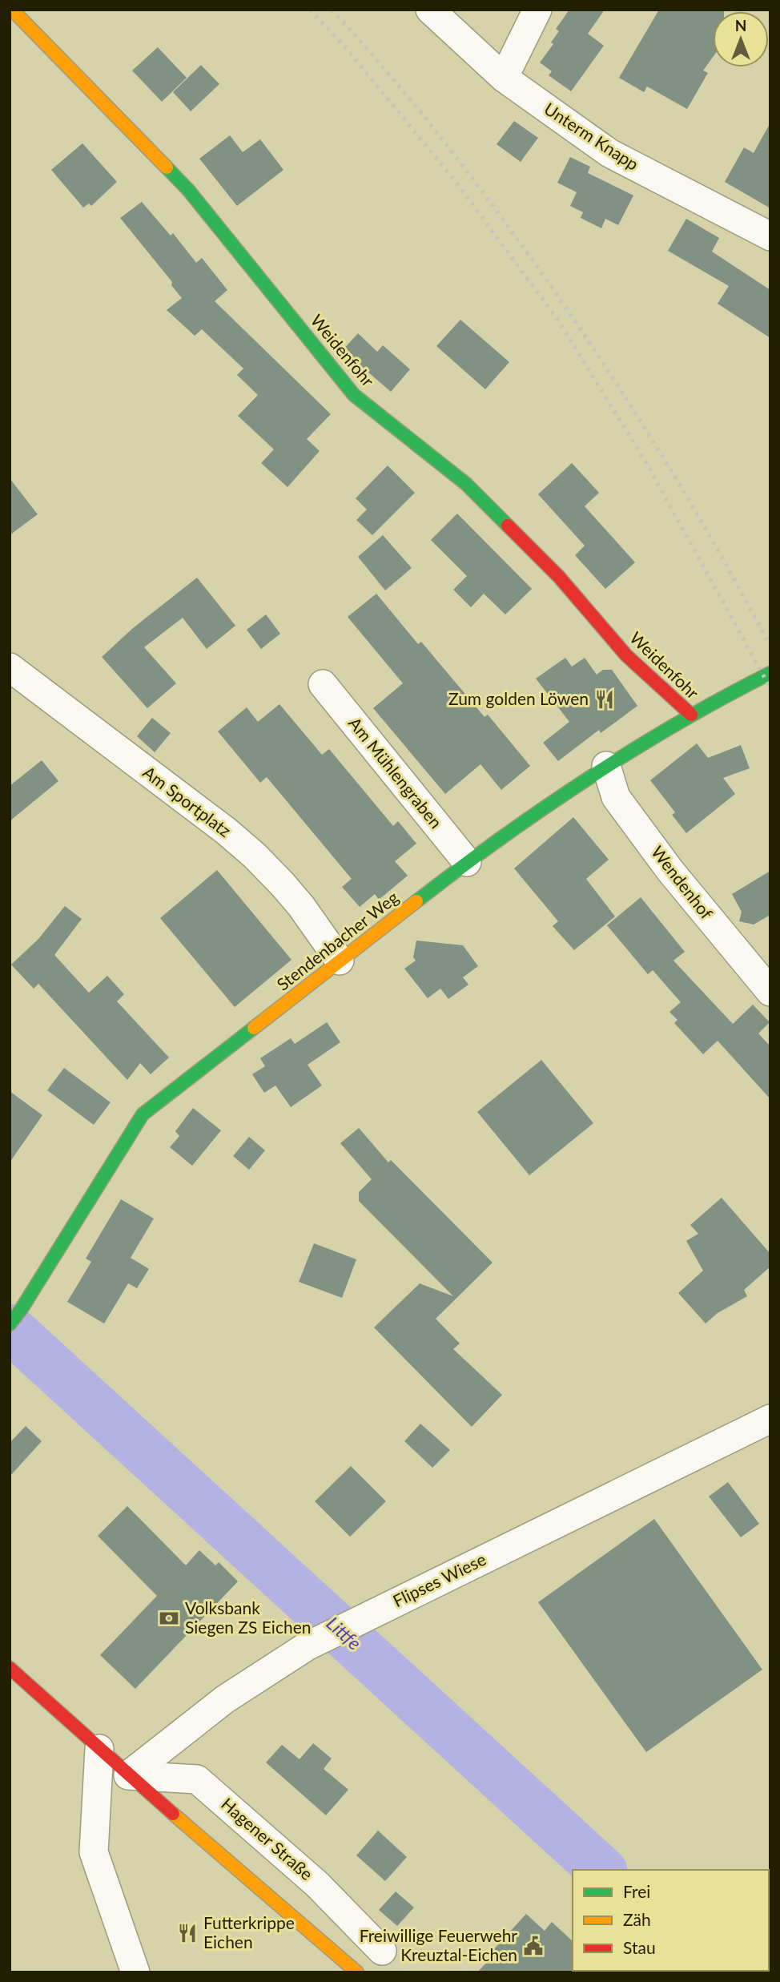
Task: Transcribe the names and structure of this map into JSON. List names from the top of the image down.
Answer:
{
  "streets": {
    "street": [
      "Unterm Knapp",
      "Weidenfohr",
      "Am Mühlengraben",
      "Am Sportplatz",
      "Wendenhof",
      "Stendenbacher Weg",
      "Flipses Wiese",
      "Hagener Straße"
    ]
  },
  "crossings": [
    ["Weidenfohr", "Stendenbacher Weg"],
    ["Am Mühlengraben", "Stendenbacher Weg"],
    ["Am Sportplatz", "Stendenbacher Weg"],
    ["Wendenhof", "Stendenbacher Weg"],
    ["Flipses Wiese", "Hagener Straße"]
  ],
  "water": ["Littfe"],
  "places": {
    "restaurant": ["Zum golden Löwen", "Futterkrippe Eichen"],
    "bank": ["Volksbank Siegen ZS Eichen"],
    "public building": ["Freiwillige Feuerwehr Kreuztal-Eichen"]
  },
  "legend": ["Frei", "Zäh", "Stau"],
  "north": "top"
}
